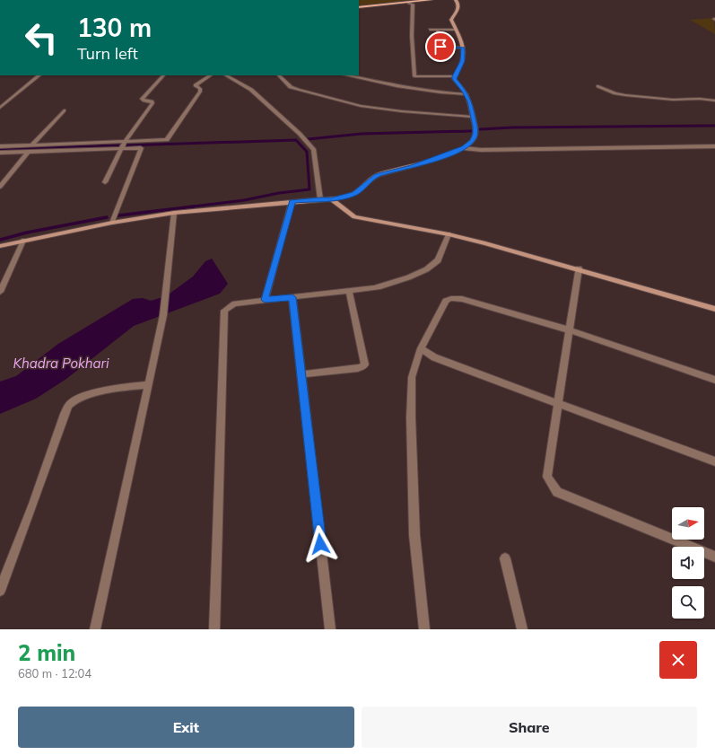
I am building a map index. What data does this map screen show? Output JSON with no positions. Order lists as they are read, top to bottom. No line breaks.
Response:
{"water":["Khadra Pokhari"],"north":"right","page":{"turn":["130 m","Turn left"],"heading":["2 min","680 m · 12:04"],"buttons":["Exit","Share"]}}
